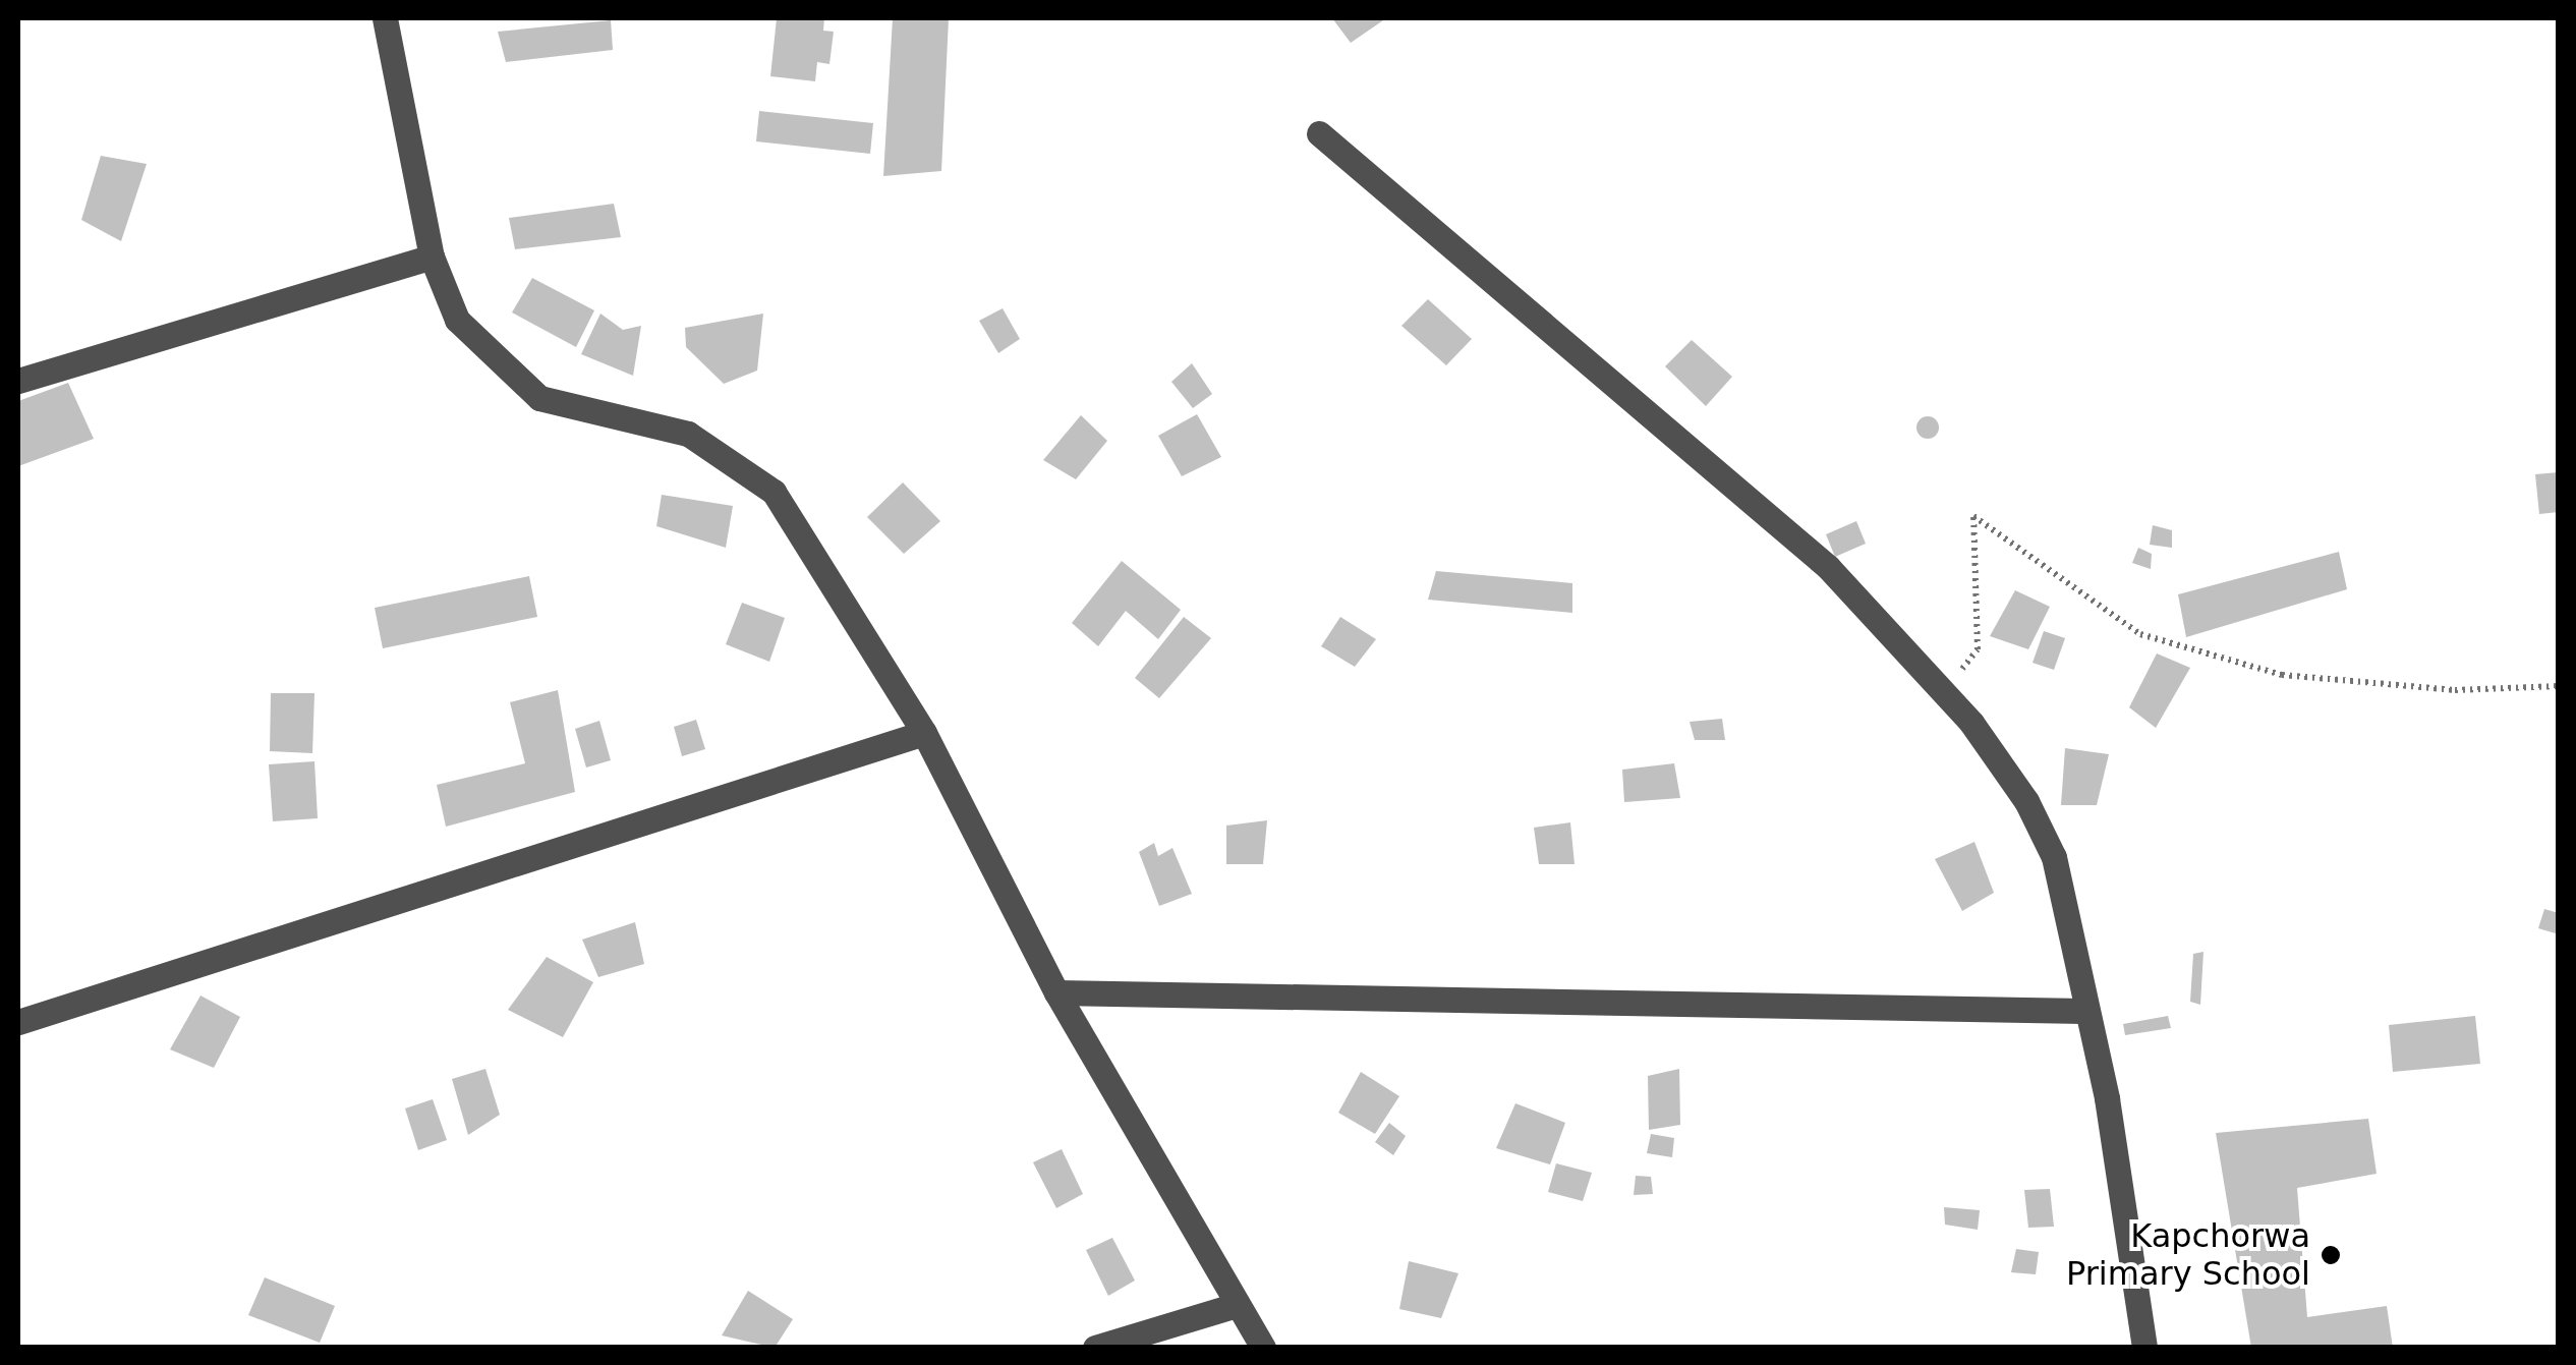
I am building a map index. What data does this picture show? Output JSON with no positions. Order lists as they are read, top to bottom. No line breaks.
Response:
{"places":["Kapchorwa Primary School"]}
